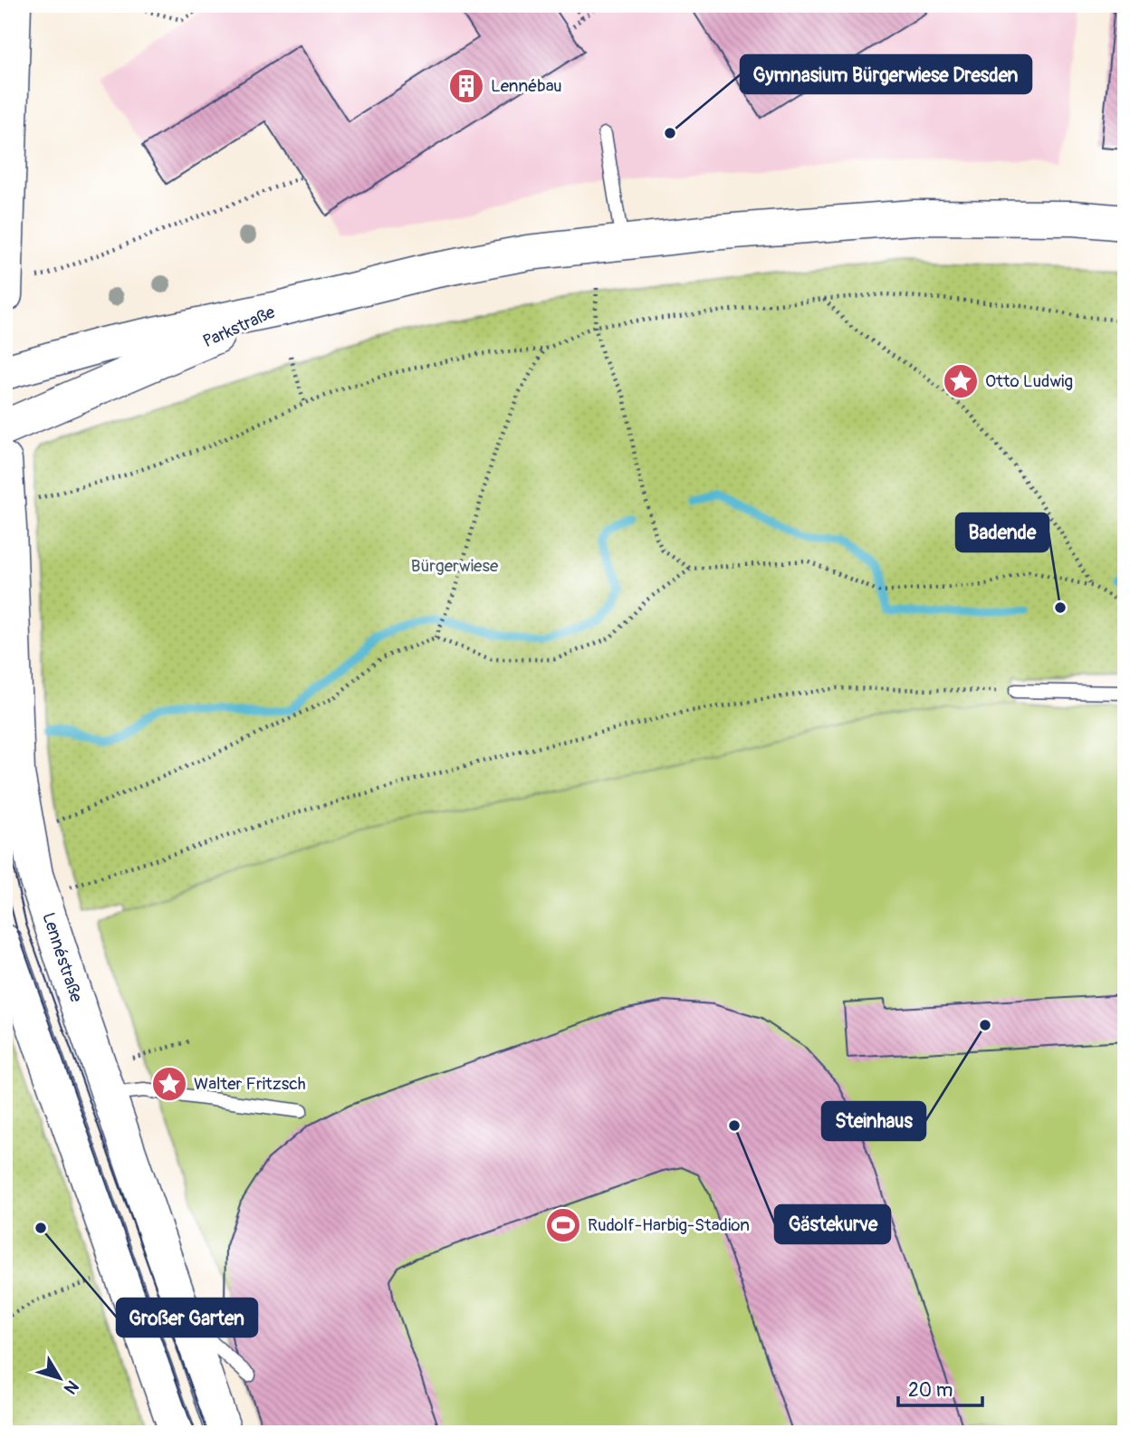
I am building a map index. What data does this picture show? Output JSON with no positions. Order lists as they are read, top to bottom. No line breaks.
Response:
{"streets":{"main road":["Parkstraße","Lennéstraße"]},"parks":["Bürgerwiese"],"places":{"building":["Lennébau"],"other":["Gymnasium Bürgerwiese Dresden","Badende","Steinhaus","Gästekurve","Großer Garten"],"place":["Otto Ludwig","Walter Fritzsch"],"sports":["Rudolf-Harbig-Stadion"]},"scale_bar":"20 m","north":"bottom right"}
